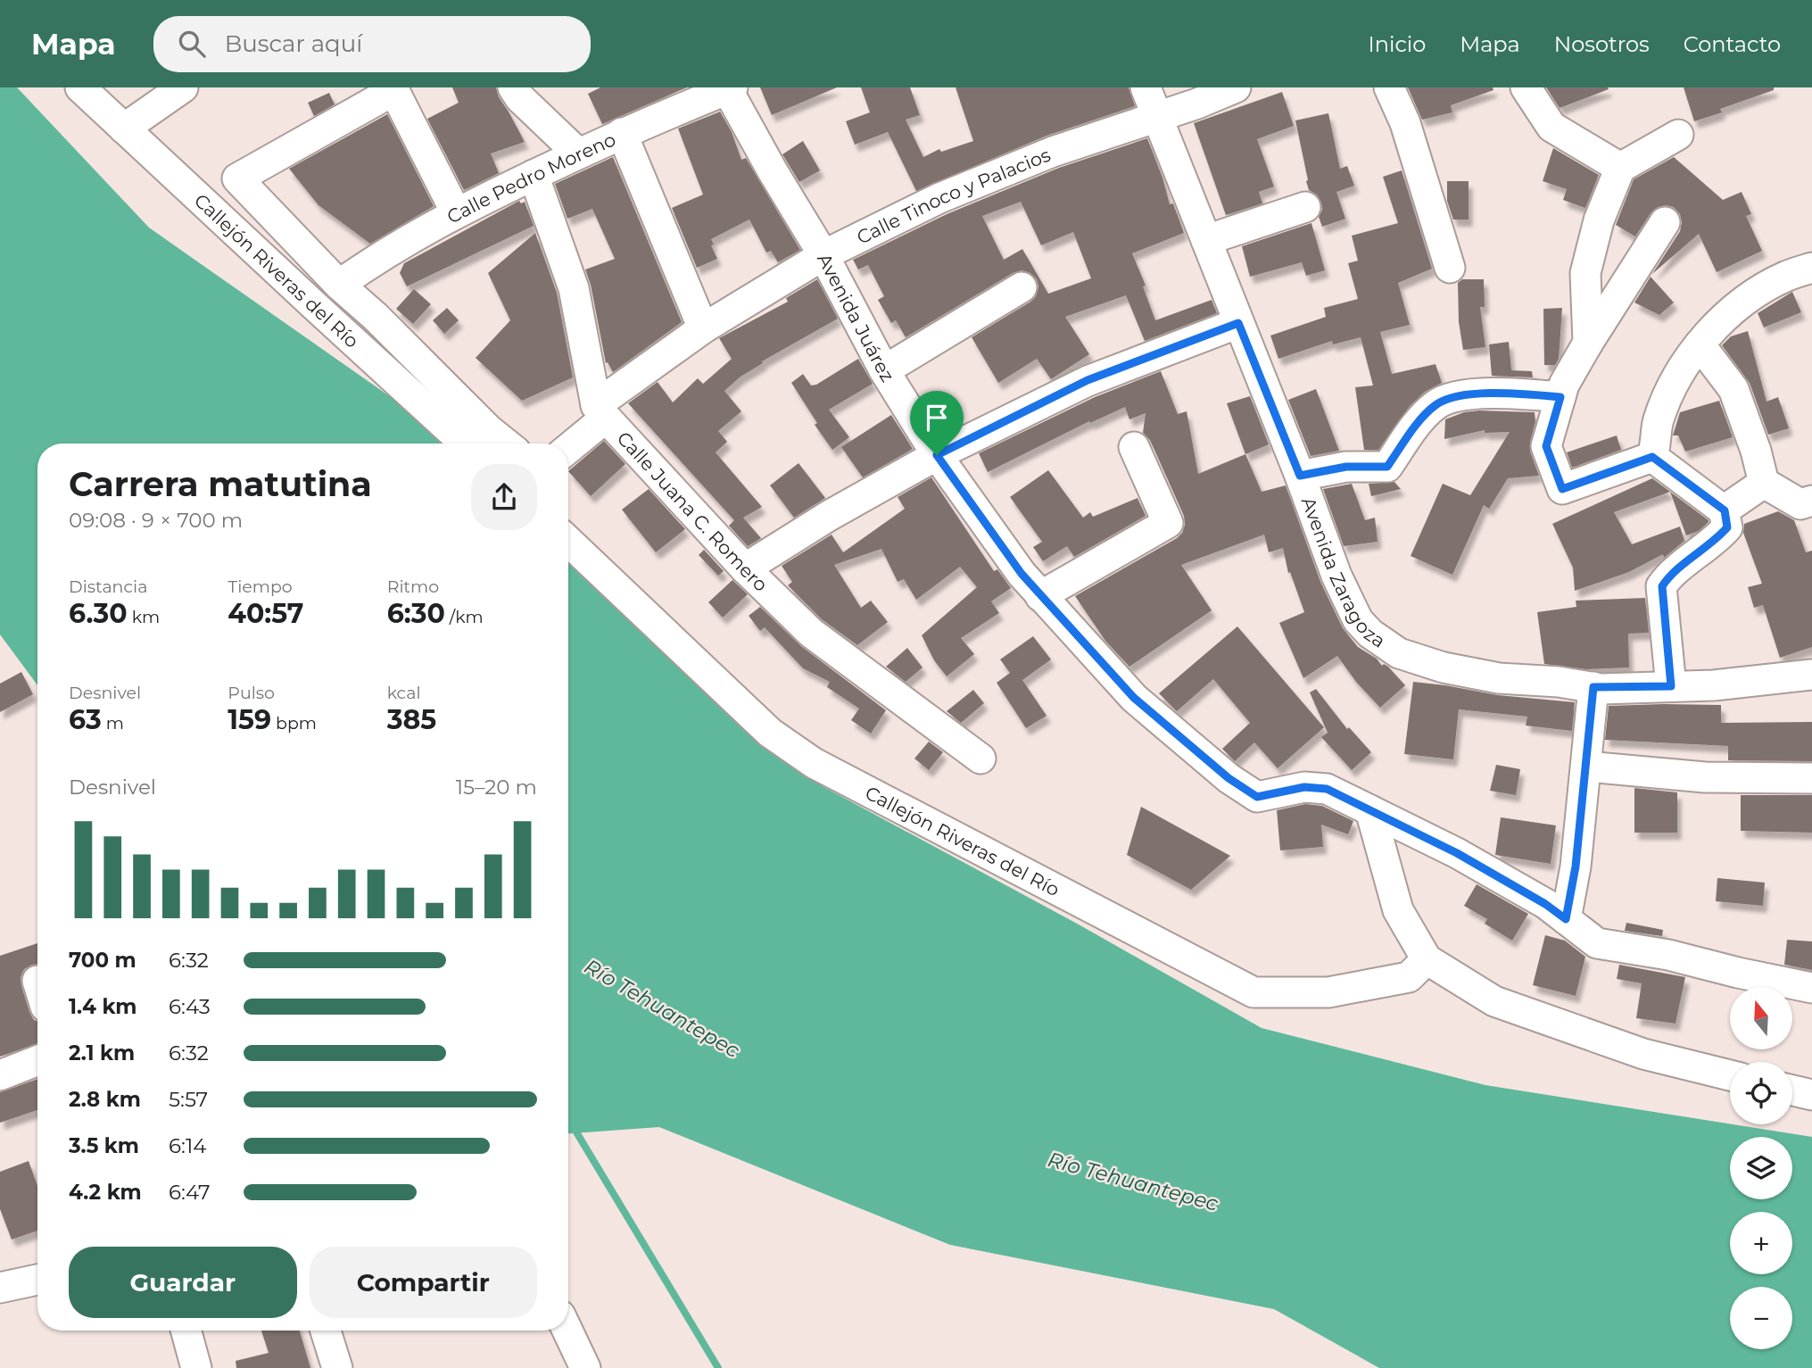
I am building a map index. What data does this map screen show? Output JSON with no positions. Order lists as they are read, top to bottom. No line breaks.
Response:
{"streets":{"street":["Calle Pedro Moreno","Calle Tinoco y Palacios","Callejón Riveras del Río","Avenida Juárez","Calle Juana C. Romero","Avenida Zaragoza"]},"crossings":[["Calle Pedro Moreno","Avenida Juárez"],["Calle Tinoco y Palacios","Avenida Juárez"],["Calle Tinoco y Palacios","Calle Juana C. Romero"],["Calle Tinoco y Palacios","Avenida Zaragoza"]],"water":["Río Tehuantepec"],"north":"top","page":{"header":"Mapa","search":"Buscar aquí","nav":["Inicio","Mapa","Nosotros","Contacto"],"heading":["Carrera matutina","09:08 · 9 × 700 m"],"stats":[["Distancia","6.30 km"],["Tiempo","40:57"],["Ritmo","6:30 /km"],["Desnivel","63 m"],["Pulso","159 bpm"],["kcal","385"]],"chart":["Desnivel","15–20 m"],"list":[{"name":"700 m","note":"6:32"},{"name":"1.4 km","note":"6:43"},{"name":"2.1 km","note":"6:32"},{"name":"2.8 km","note":"5:57"},{"name":"3.5 km","note":"6:14"},{"name":"4.2 km","note":"6:47"}],"map_buttons":["+","−"],"buttons":["Guardar","Compartir"]}}
